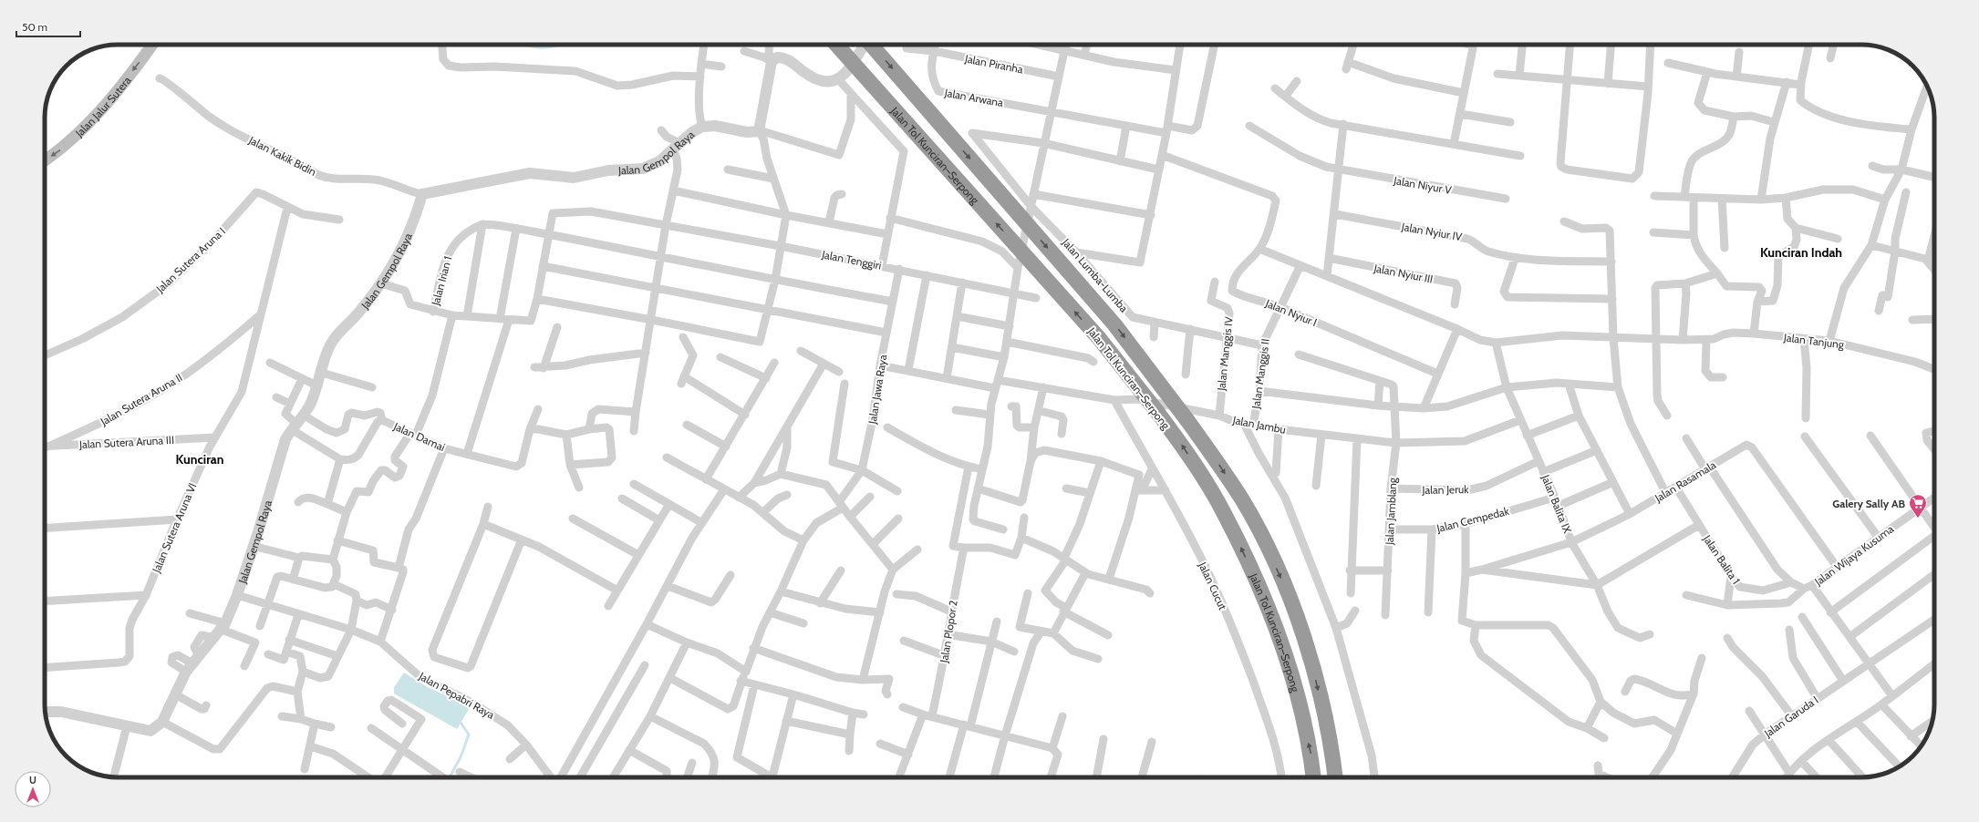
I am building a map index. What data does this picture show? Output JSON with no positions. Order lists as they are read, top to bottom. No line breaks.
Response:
{"streets":{"highway":["Jalan Tol Kunciran–Serpong"],"main road":["Jalan Jalur Sutera"],"street":["Jalan Piranha","Jalan Arwana","Jalan Gempol Raya","Jalan Kakik Bidin","Jalan Niyur V","Jalan Nyiur IV","Jalan Sutera Aruna I","Jalan Tenggiri","Jalan Nyiur III","Jalan Lumba-Lumba","Jalan Irian 1","Jalan Nyiur I","Jalan Tanjung","Jalan Manggis IV","Jalan Manggis II","Jalan Jawa Raya","Jalan Sutera Aruna II","Jalan Jambu","Jalan Damai","Jalan Sutera Aruna III","Jalan Rasamala","Jalan Jeruk","Jalan Balita IX","Jalan Jamblang","Jalan Cempedak","Jalan Sutera Aruna VI","Jalan Wijaya Kusuma","Jalan Balita 1","Jalan Cucut","Jalan Plopor 2","Jalan Pepabri Raya","Jalan Garuda I"]},"crossings":[["Jalan Piranha","Jalan Arwana"],["Jalan Gempol Raya","Jalan Kakik Bidin"],["Jalan Gempol Raya","Jalan Pepabri Raya"],["Jalan Sutera Aruna I","Jalan Sutera Aruna VI"],["Jalan Tenggiri","Jalan Jawa Raya"],["Jalan Lumba-Lumba","Jalan Manggis IV"],["Jalan Lumba-Lumba","Jalan Manggis II"],["Jalan Nyiur I","Jalan Tanjung"],["Jalan Nyiur I","Jalan Manggis II"],["Jalan Tanjung","Jalan Manggis II"],["Jalan Tanjung","Jalan Balita IX"],["Jalan Manggis IV","Jalan Jambu"],["Jalan Manggis II","Jalan Jambu"],["Jalan Sutera Aruna II","Jalan Sutera Aruna III"],["Jalan Sutera Aruna II","Jalan Sutera Aruna VI"],["Jalan Jambu","Jalan Balita IX"],["Jalan Jambu","Jalan Jamblang"],["Jalan Jambu","Jalan Cucut"],["Jalan Sutera Aruna III","Jalan Sutera Aruna VI"],["Jalan Rasamala","Jalan Balita IX"],["Jalan Rasamala","Jalan Wijaya Kusuma"],["Jalan Rasamala","Jalan Balita 1"],["Jalan Jeruk","Jalan Balita IX"],["Jalan Jeruk","Jalan Jamblang"],["Jalan Balita IX","Jalan Cempedak"],["Jalan Jamblang","Jalan Cempedak"],["Jalan Wijaya Kusuma","Jalan Balita 1"]],"one_way":["Jalan Jalur Sutera"],"districts":["Kunciran Indah","Kunciran"],"places":{"supermarket":["Galery Sally AB"]},"scale_bar":"50 m","north":"top"}
